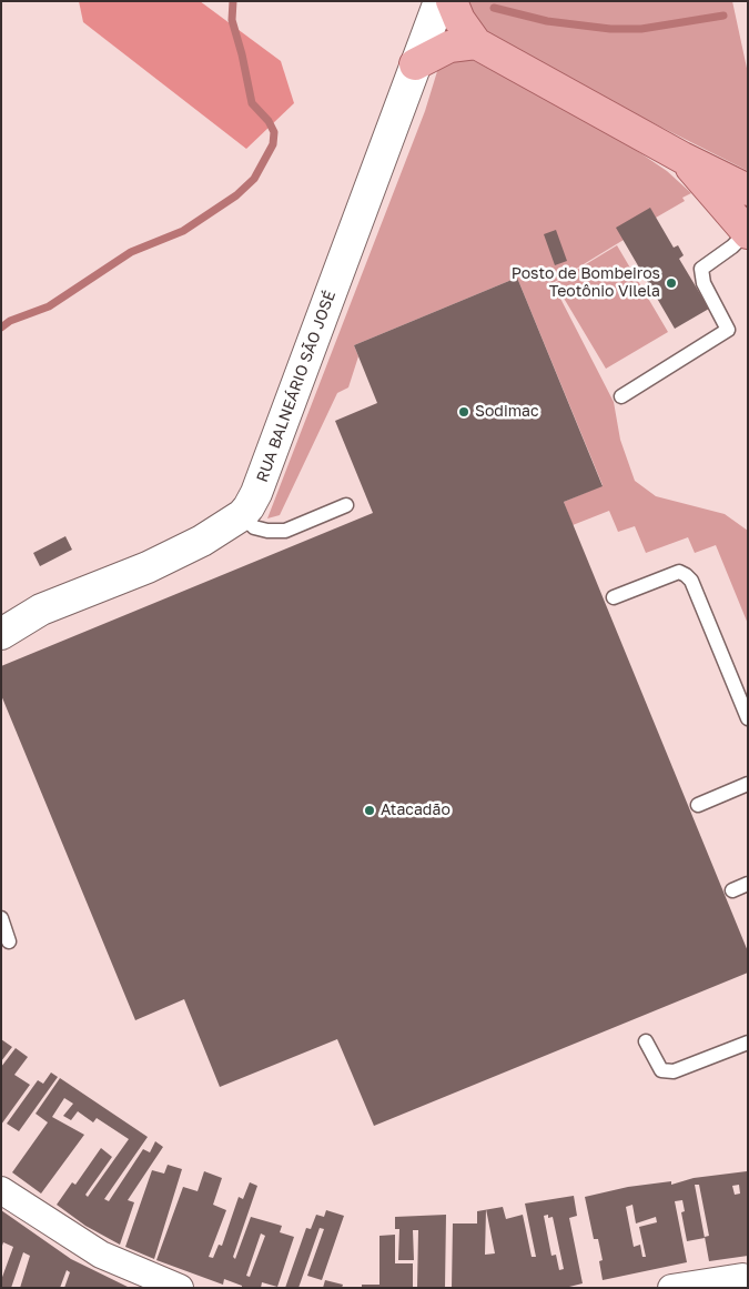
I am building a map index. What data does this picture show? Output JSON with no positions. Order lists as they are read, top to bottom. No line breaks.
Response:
{"streets":{"street":["RUA BALNEÁRIO SÃO JOSÉ"]},"places":["Posto de Bombeiros Teotônio Vilela","Sodimac","Atacadão"]}
